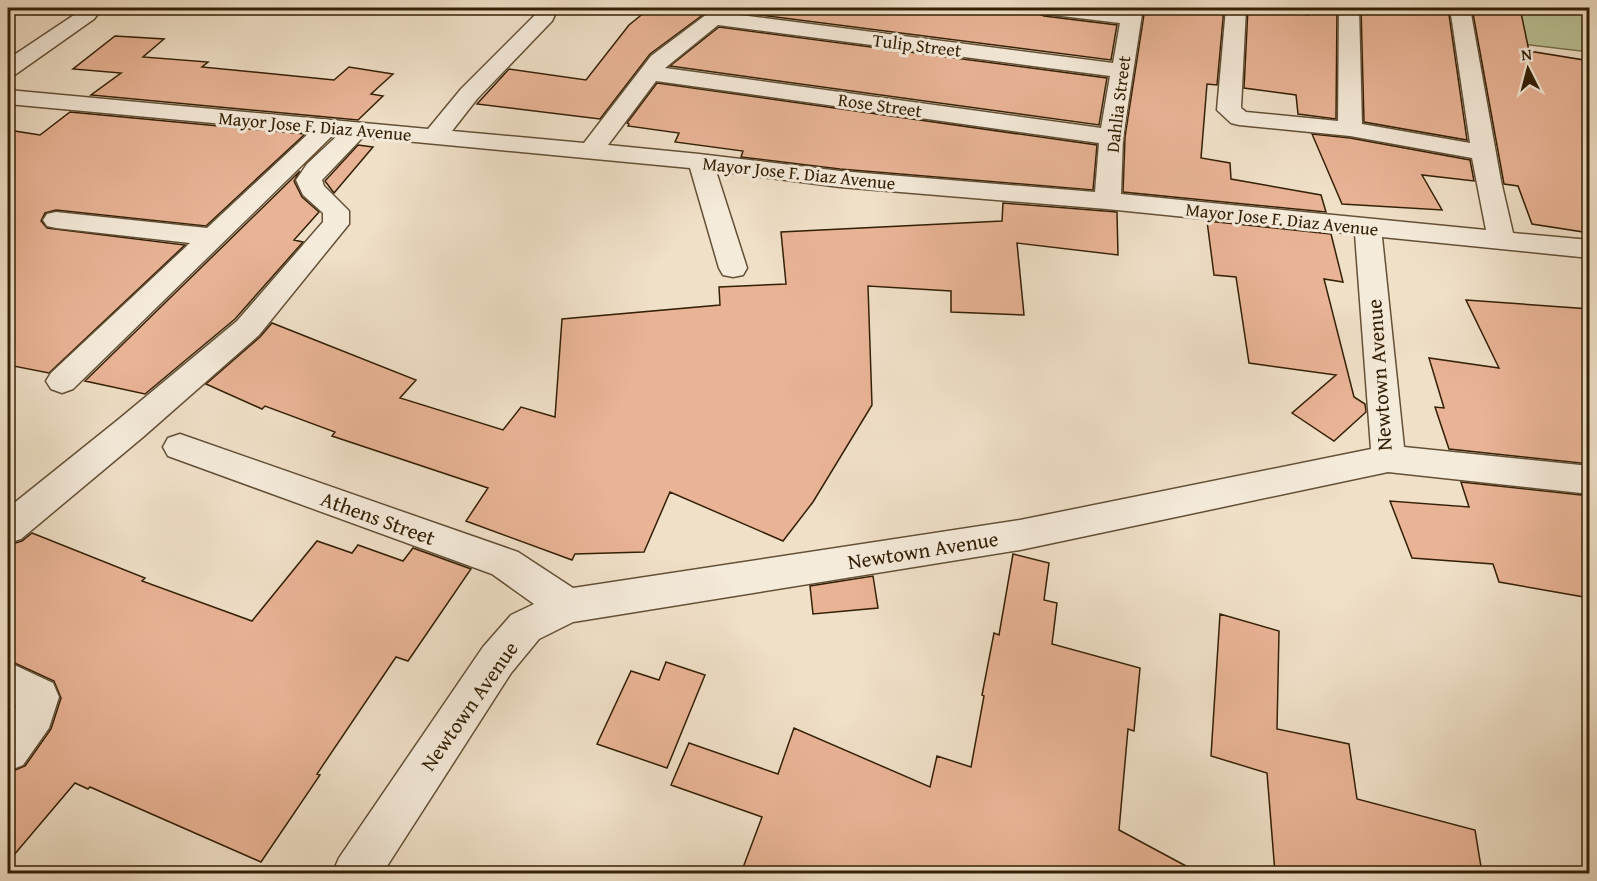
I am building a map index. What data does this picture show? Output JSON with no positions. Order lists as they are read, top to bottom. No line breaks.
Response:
{"streets":{"street":["Tulip Street","Dahlia Street","Rose Street","Mayor Jose F. Diaz Avenue","Newtown Avenue","Athens Street"]},"crossings":[["Tulip Street","Dahlia Street"],["Dahlia Street","Rose Street"],["Dahlia Street","Mayor Jose F. Diaz Avenue"],["Mayor Jose F. Diaz Avenue","Newtown Avenue"],["Newtown Avenue","Athens Street"]],"north":"top"}
